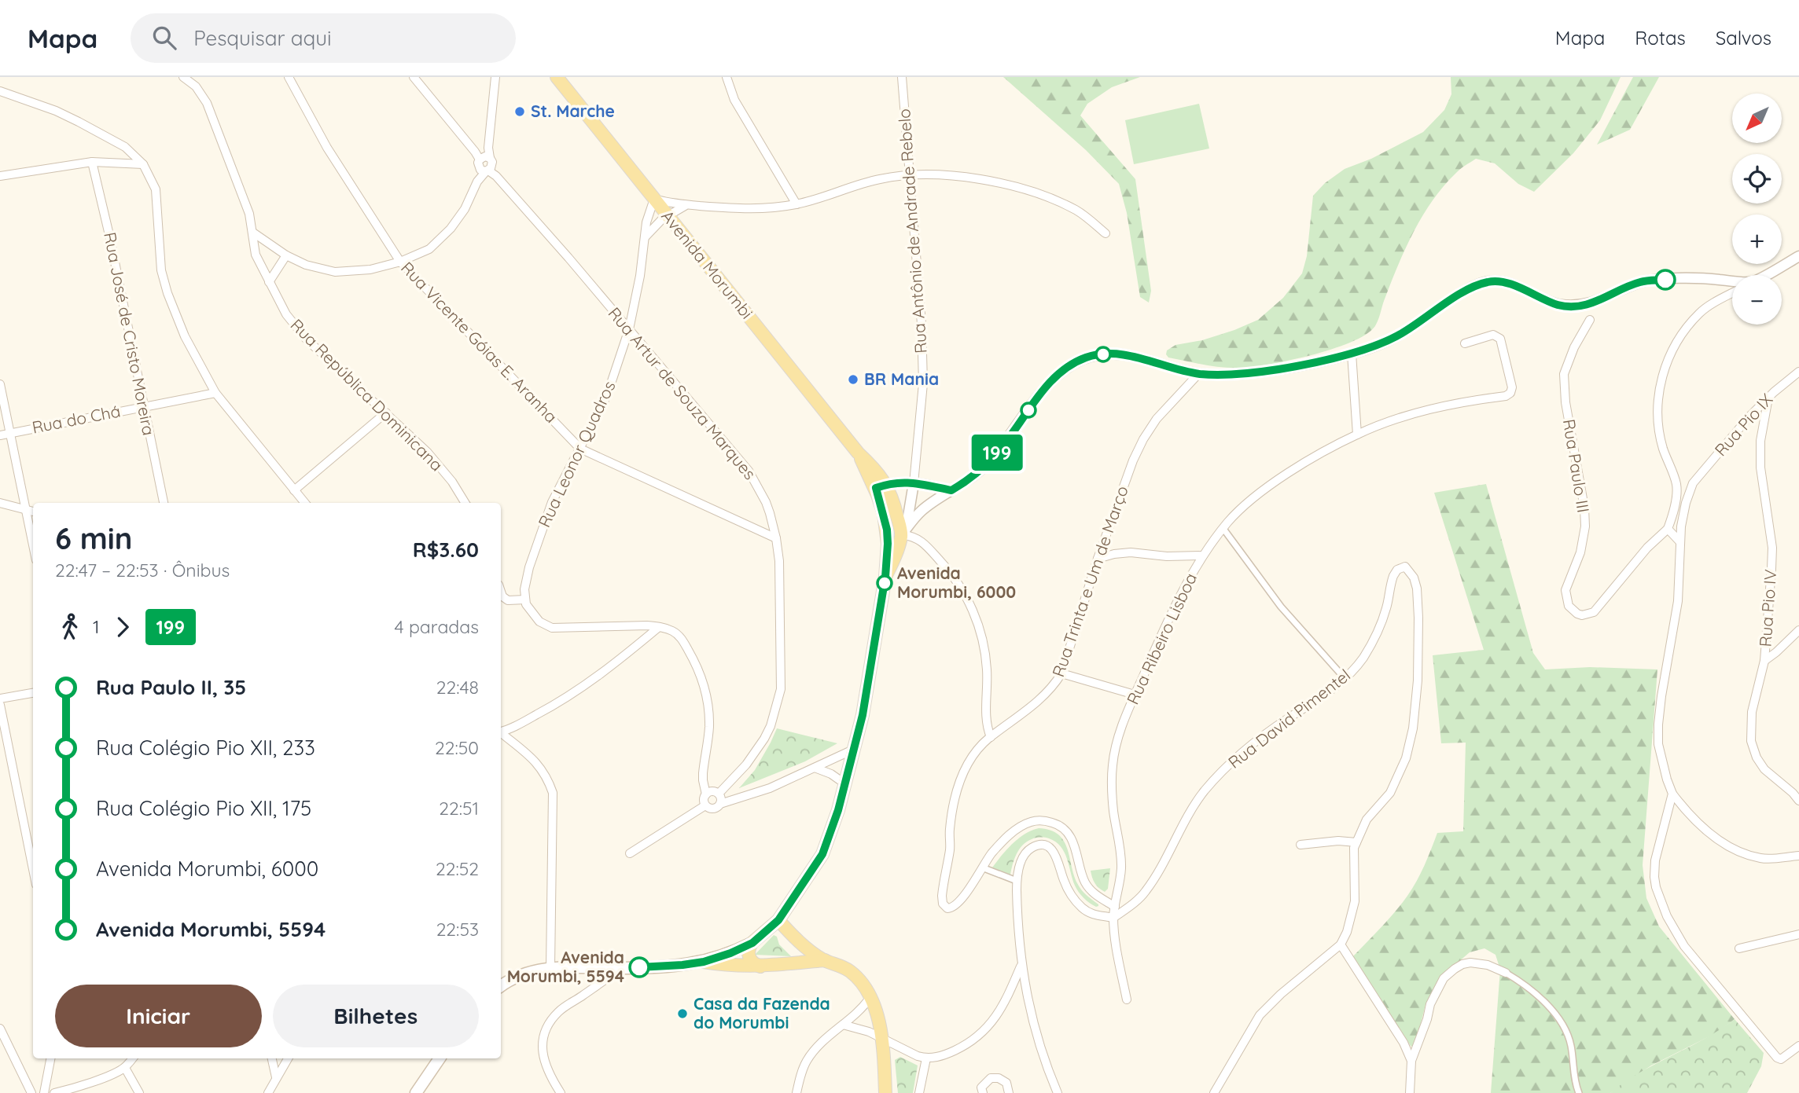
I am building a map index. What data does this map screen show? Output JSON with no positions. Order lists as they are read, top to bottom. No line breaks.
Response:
{"streets":{"main road":["Avenida Morumbi"],"street":["Rua Antônio de Andrade Rebelo","Rua José de Cristo Moreira","Rua Vicente Góias E. Aranha","Rua Artur de Souza Marques","Rua República Dominicana","Rua do Chá","Rua Pio IX","Rua Leonor Quadros","Rua Paulo III","Rua Trinta e Um de Março","Rua Pio IV","Rua Ribeiro Lisboa","Rua David Pimentel"]},"crossings":[["Avenida Morumbi","Rua Leonor Quadros"],["Rua José de Cristo Moreira","Rua do Chá"],["Rua Vicente Góias E. Aranha","Rua Artur de Souza Marques"],["Rua Vicente Góias E. Aranha","Rua Leonor Quadros"],["Rua Artur de Souza Marques","Rua Leonor Quadros"],["Rua Pio IX","Rua Pio IV"],["Rua Trinta e Um de Março","Rua Ribeiro Lisboa"],["Rua Ribeiro Lisboa","Rua David Pimentel"]],"places":["St. Marche","BR Mania","Avenida Morumbi, 6000","Avenida Morumbi, 5594","Casa da Fazenda do Morumbi"],"lines":["bus line 199"],"north":"bottom left","page":{"header":"Mapa","search":"Pesquisar aqui","nav":["Mapa","Rotas","Salvos"],"on_map":"199","map_buttons":["+","−"],"heading":["6 min","22:47 – 22:53 · Ônibus","R$3.60"],"legs":["1","199","4 paradas"],"list":[{"name":"Rua Paulo II, 35","value":"22:48"},{"name":"Rua Colégio Pio XII, 233","value":"22:50"},{"name":"Rua Colégio Pio XII, 175","value":"22:51"},{"name":"Avenida Morumbi, 6000","value":"22:52"},{"name":"Avenida Morumbi, 5594","value":"22:53"}],"buttons":["Iniciar","Bilhetes"]}}
